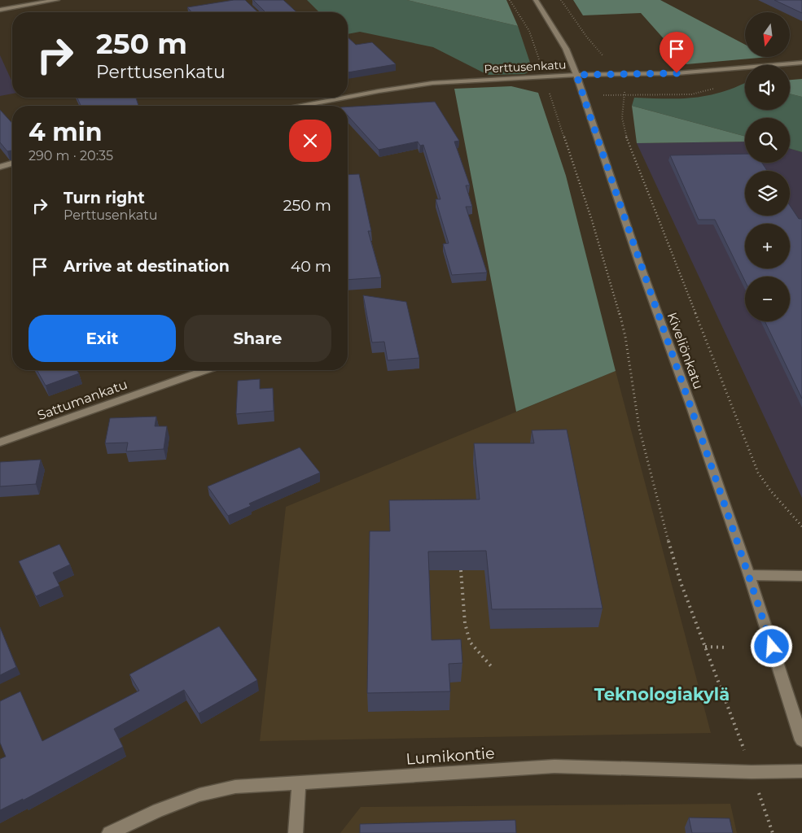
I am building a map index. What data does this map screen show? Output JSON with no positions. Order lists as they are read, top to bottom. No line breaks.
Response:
{"streets":{"street":["Perttusenkatu","Kiveliönkatu","Sattumankatu","Lumikontie"]},"crossings":[["Perttusenkatu","Kiveliönkatu"]],"districts":["Teknologiakylä"],"north":"bottom","page":{"map_buttons":["+","−"],"turn":["250 m","Perttusenkatu"],"heading":["4 min","290 m · 20:35"],"list":[{"name":"Turn right","note":"Perttusenkatu","value":"250 m"},{"name":"Arrive at destination","value":"40 m"}],"buttons":["Exit","Share"]}}
